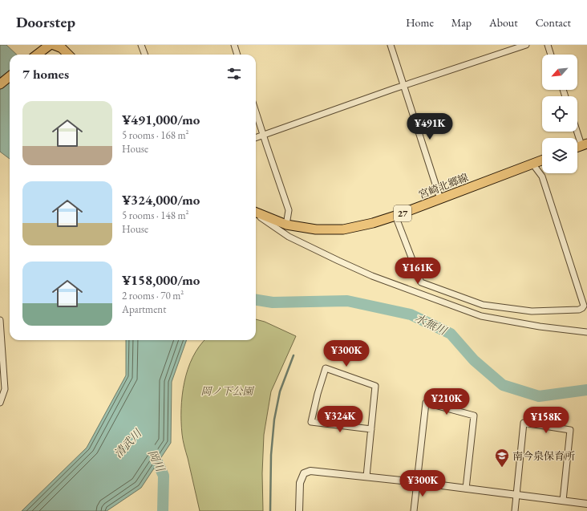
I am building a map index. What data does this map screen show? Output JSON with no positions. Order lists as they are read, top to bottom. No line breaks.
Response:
{"streets":{"main road":["宮崎北郷線","27"]},"water":["水無川","清武川","岡川"],"parks":["岡ノ下公園"],"places":{"school or university":["南今泉保育所"]},"north":"bottom left","page":{"header":"Doorstep","nav":["Home","Map","About","Contact"],"heading":"7 homes","list":[{"name":"¥491,000/mo","note":"5 rooms · 168 m² · House"},{"name":"¥324,000/mo","note":"5 rooms · 148 m² · House"},{"name":"¥158,000/mo","note":"2 rooms · 70 m² · Apartment"}],"price":["¥491K","¥161K","¥300K","¥210K","¥324K","¥158K","¥300K"]}}
